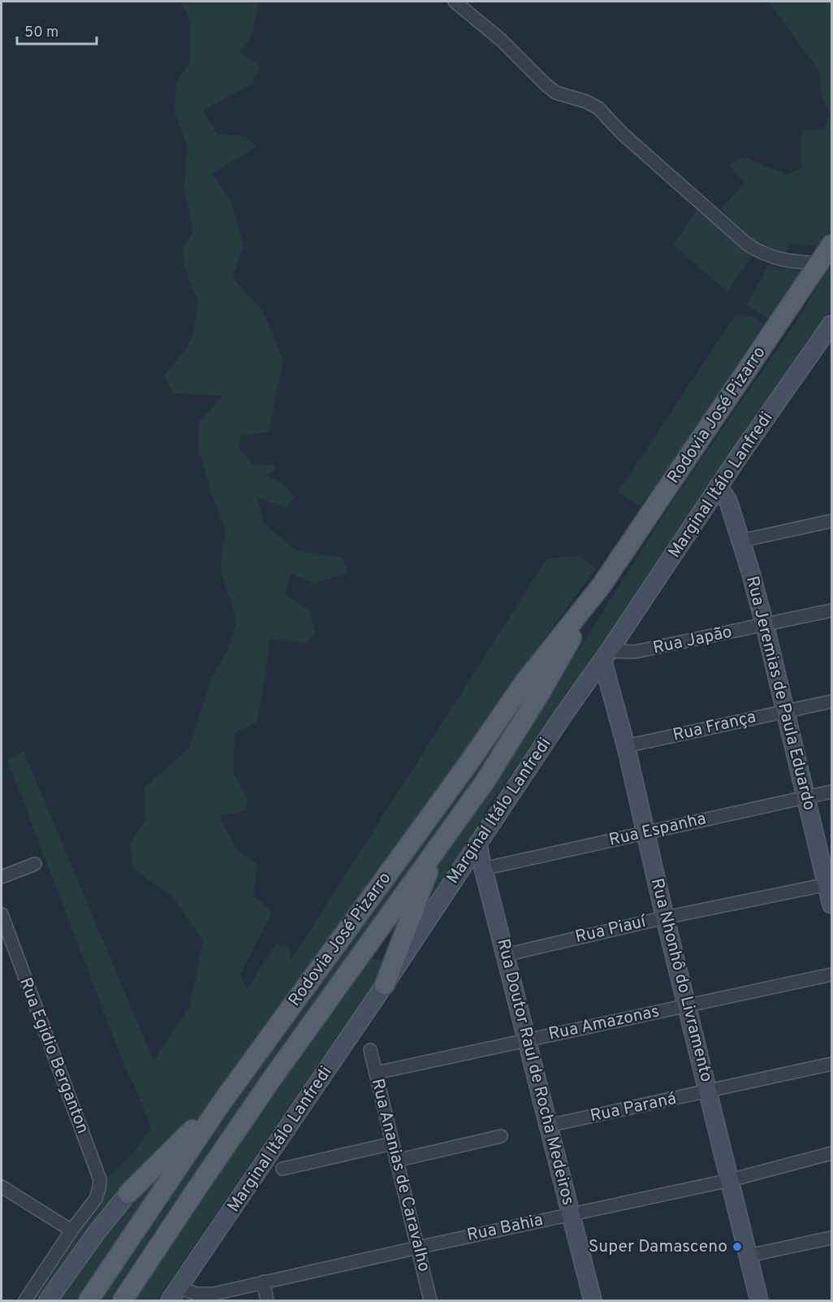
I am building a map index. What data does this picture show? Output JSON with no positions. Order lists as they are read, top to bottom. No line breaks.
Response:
{"streets":{"main road":["Rodovia José Pizarro"],"street":["Marginal Itálo Lanfredi","Rua Japão","Rua Jeremias de Paula Eduardo","Rua França","Rua Espanha","Rua Piauí","Rua Nhonhô do Livramento","Rua Amazonas","Rua Egidio Berganton","Rua Doutor Raul de Rocha Medeiros","Rua Paraná","Rua Ananias de Caravalho","Rua Bahia"]},"crossings":[["Marginal Itálo Lanfredi","Rua Japão"],["Marginal Itálo Lanfredi","Rua Jeremias de Paula Eduardo"],["Marginal Itálo Lanfredi","Rua Nhonhô do Livramento"],["Marginal Itálo Lanfredi","Rua Doutor Raul de Rocha Medeiros"],["Marginal Itálo Lanfredi","Rua Bahia"],["Rua Japão","Rua Jeremias de Paula Eduardo"],["Rua Japão","Rua Nhonhô do Livramento"],["Rua Jeremias de Paula Eduardo","Rua França"],["Rua Jeremias de Paula Eduardo","Rua Espanha"],["Rua Jeremias de Paula Eduardo","Rua Piauí"],["Rua França","Rua Nhonhô do Livramento"],["Rua Espanha","Rua Nhonhô do Livramento"],["Rua Espanha","Rua Doutor Raul de Rocha Medeiros"],["Rua Piauí","Rua Nhonhô do Livramento"],["Rua Piauí","Rua Doutor Raul de Rocha Medeiros"],["Rua Nhonhô do Livramento","Rua Amazonas"],["Rua Nhonhô do Livramento","Rua Paraná"],["Rua Nhonhô do Livramento","Rua Bahia"],["Rua Amazonas","Rua Doutor Raul de Rocha Medeiros"],["Rua Amazonas","Rua Ananias de Caravalho"],["Rua Doutor Raul de Rocha Medeiros","Rua Paraná"],["Rua Doutor Raul de Rocha Medeiros","Rua Bahia"],["Rua Ananias de Caravalho","Rua Bahia"]],"places":["Super Damasceno"],"scale_bar":"50 m"}
